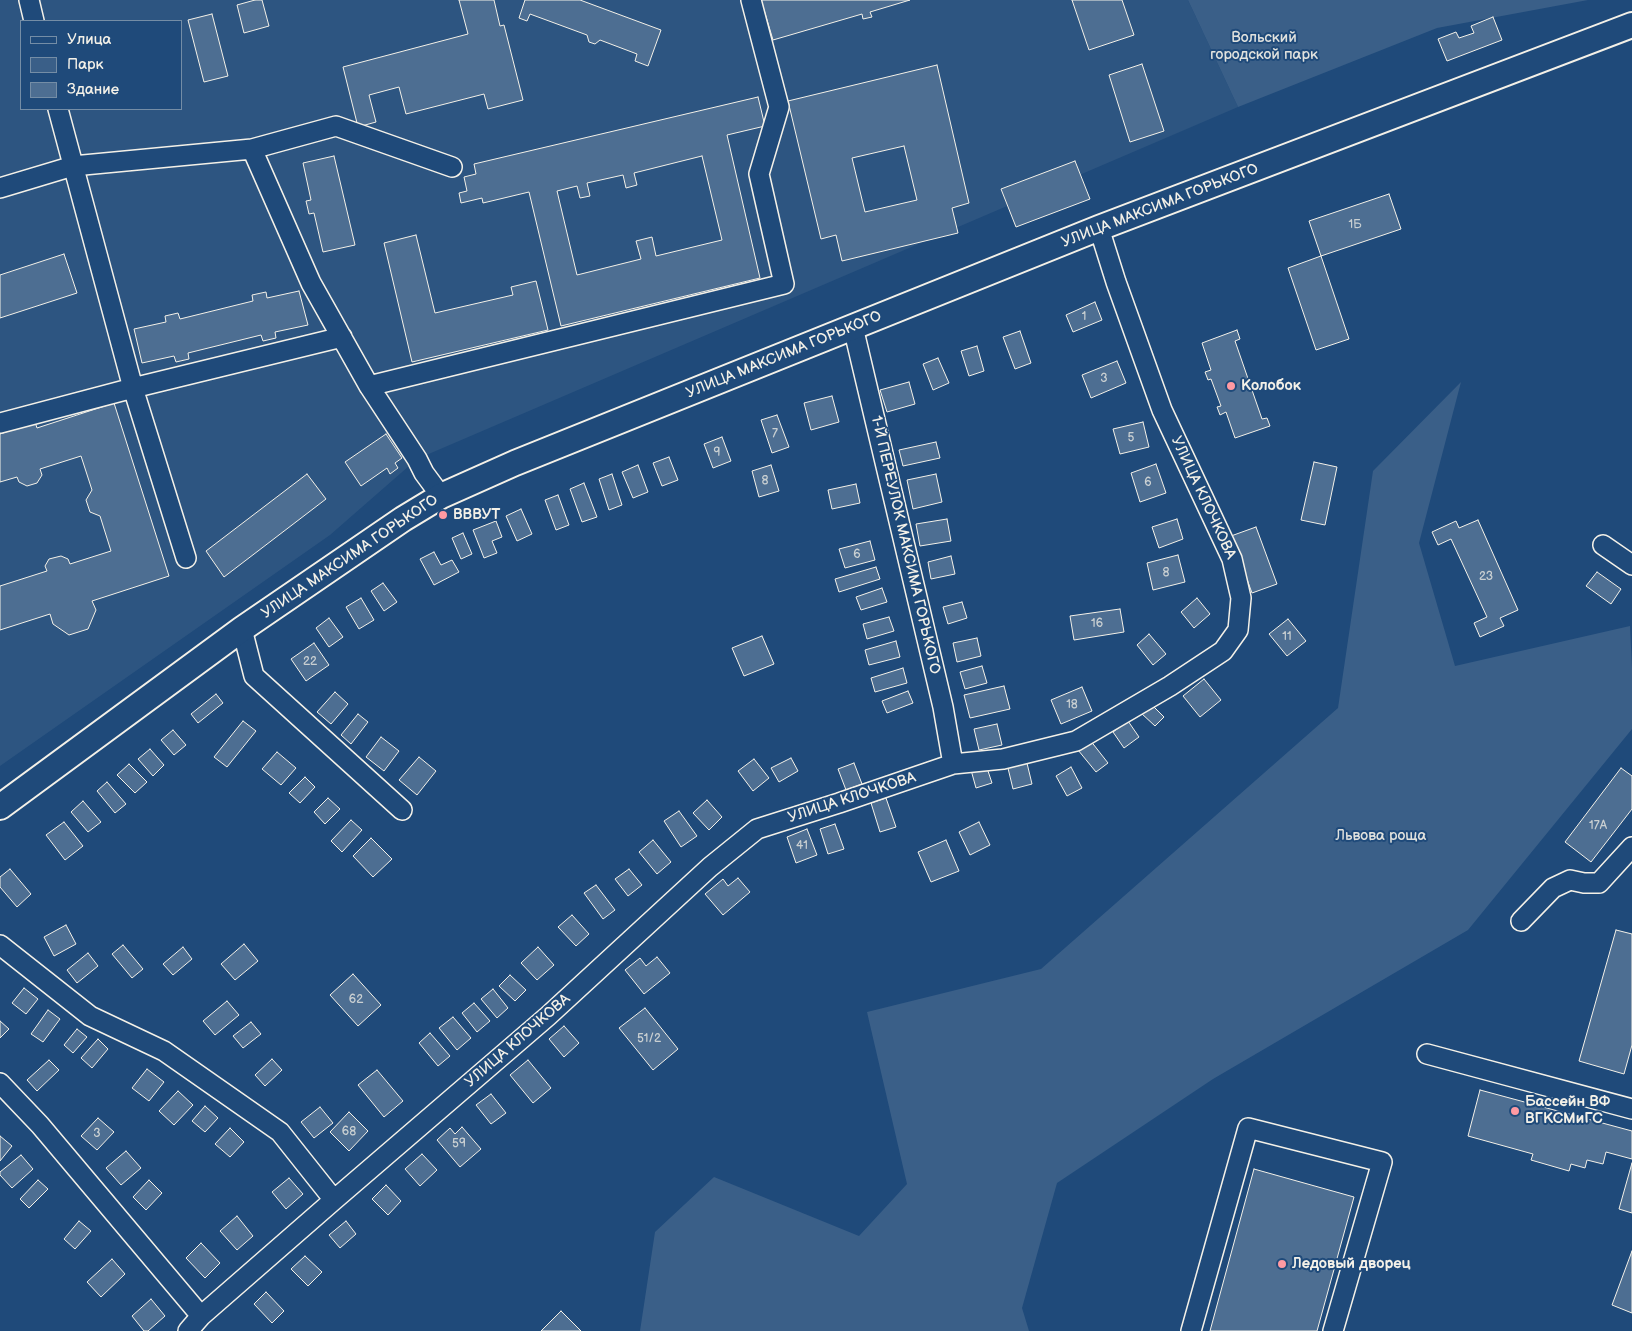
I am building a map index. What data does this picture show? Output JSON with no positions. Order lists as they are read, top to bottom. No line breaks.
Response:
{"streets":{"main road":["УЛИЦА МАКСИМА ГОРЬКОГО"],"street":["УЛИЦА КЛОЧКОВА","1-Й ПЕРЕУЛОК МАКСИМА ГОРЬКОГО"]},"crossings":[["УЛИЦА МАКСИМА ГОРЬКОГО","УЛИЦА КЛОЧКОВА"],["УЛИЦА МАКСИМА ГОРЬКОГО","1-Й ПЕРЕУЛОК МАКСИМА ГОРЬКОГО"],["УЛИЦА КЛОЧКОВА","1-Й ПЕРЕУЛОК МАКСИМА ГОРЬКОГО"]],"parks":["Вольский городской парк","Львова роща"],"places":["Колобок","ВВВУТ","Бассейн ВФ ВГКСМиГС","Ледовый дворец"],"house_numbers":["1Б","1","3","7","5","9","8","6","6","8","23","16","11","22","18","17А","41","62","51/2","68","3","59"],"legend":["Улица","Парк","Здание"]}
